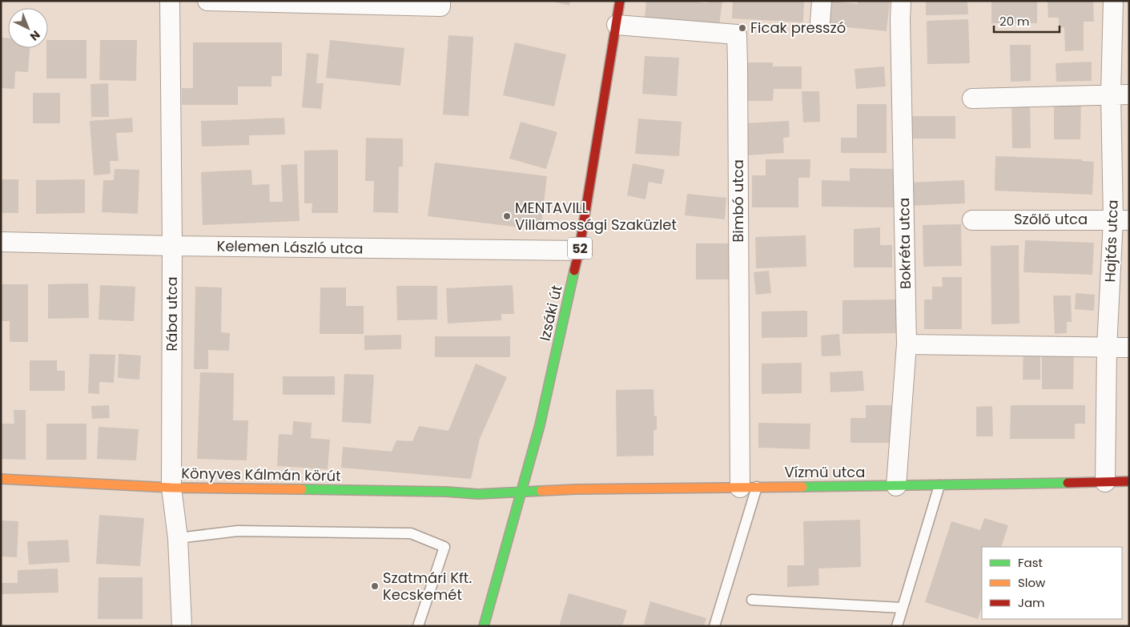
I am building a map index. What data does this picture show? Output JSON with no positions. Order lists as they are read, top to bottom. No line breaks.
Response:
{"streets":{"main road":["52","Izsáki út","Vízmű utca","Könyves Kálmán körút"],"street":["Bimbó utca","Szőlő utca","Hajtás utca","Bokréta utca","Kelemen László utca","Rába utca"]},"crossings":[["Bimbó utca","Izsáki út"],["Bimbó utca","Vízmű utca"],["Szőlő utca","Hajtás utca"],["Hajtás utca","Vízmű utca"],["Bokréta utca","Vízmű utca"],["Kelemen László utca","Izsáki út"],["Kelemen László utca","Rába utca"],["Izsáki út","Vízmű utca"],["Izsáki út","Könyves Kálmán körút"],["Rába utca","Könyves Kálmán körút"],["Vízmű utca","Könyves Kálmán körút"]],"places":["Ficak presszó","MENTAVILL Villamossági Szaküzlet","Szatmári Kft. Kecskemét"],"legend":["Fast","Slow","Jam"],"scale_bar":"20 m","north":"bottom right"}
